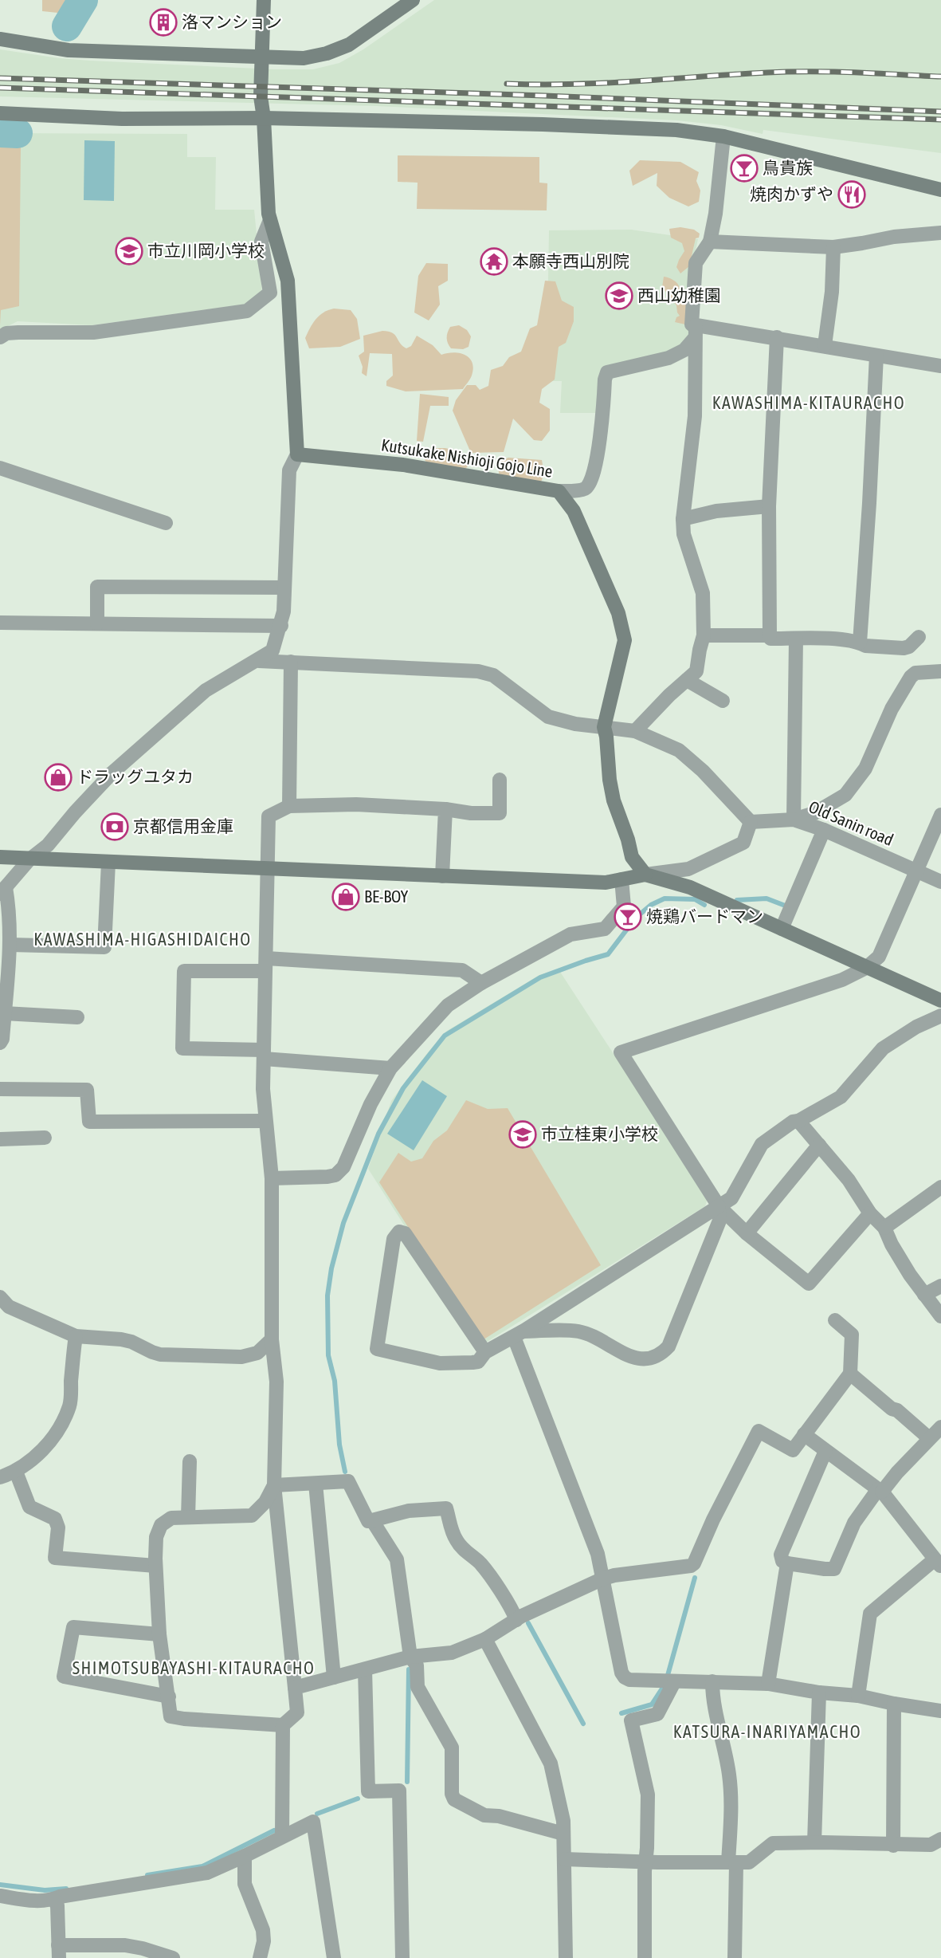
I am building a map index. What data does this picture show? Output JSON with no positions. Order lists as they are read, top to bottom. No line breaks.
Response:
{"streets":{"street":["Kutsukake Nishioji Gojo Line","Old Sanin road"]},"districts":["KAWASHIMA-KITAURACHO","KAWASHIMA-HIGASHIDAICHO","SHIMOTSUBAYASHI-KITAURACHO","KATSURA-INARIYAMACHO"],"places":{"building":["洛マンション"],"bar":["鳥貴族","焼鶏バードマン"],"restaurant":["焼肉かずや"],"school or university":["市立川岡小学校","西山幼稚園","市立桂東小学校"],"temple":["本願寺西山別院"],"shop":["ドラッグユタカ","BE-BOY"],"bank":["京都信用金庫"]}}
